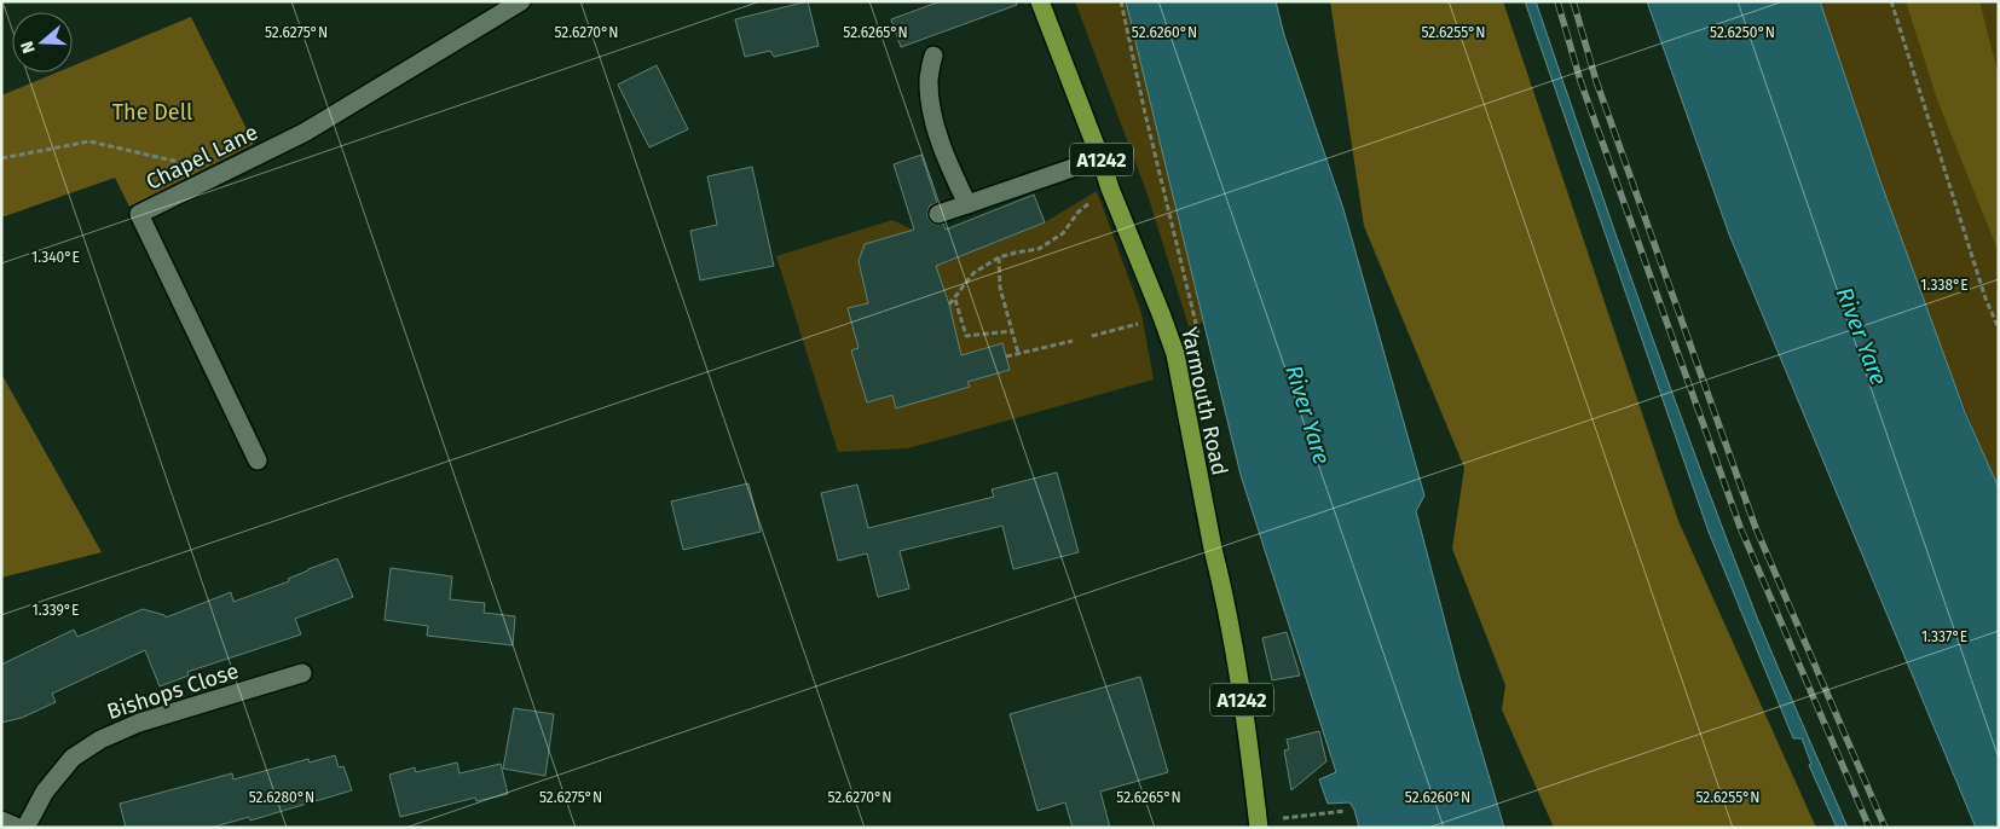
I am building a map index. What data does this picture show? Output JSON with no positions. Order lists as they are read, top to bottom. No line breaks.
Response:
{"streets":{"main road":["A1242","Yarmouth Road"],"street":["Chapel Lane","Bishops Close"]},"water":["River Yare"],"parks":["The Dell"],"north":"left","coordinates":["52.6270°N","52.6275°N","52.6265°N","52.6260°N","52.6255°N","52.6250°N","1.340°E","1.338°E","1.339°E","1.337°E","52.6280°N"]}
